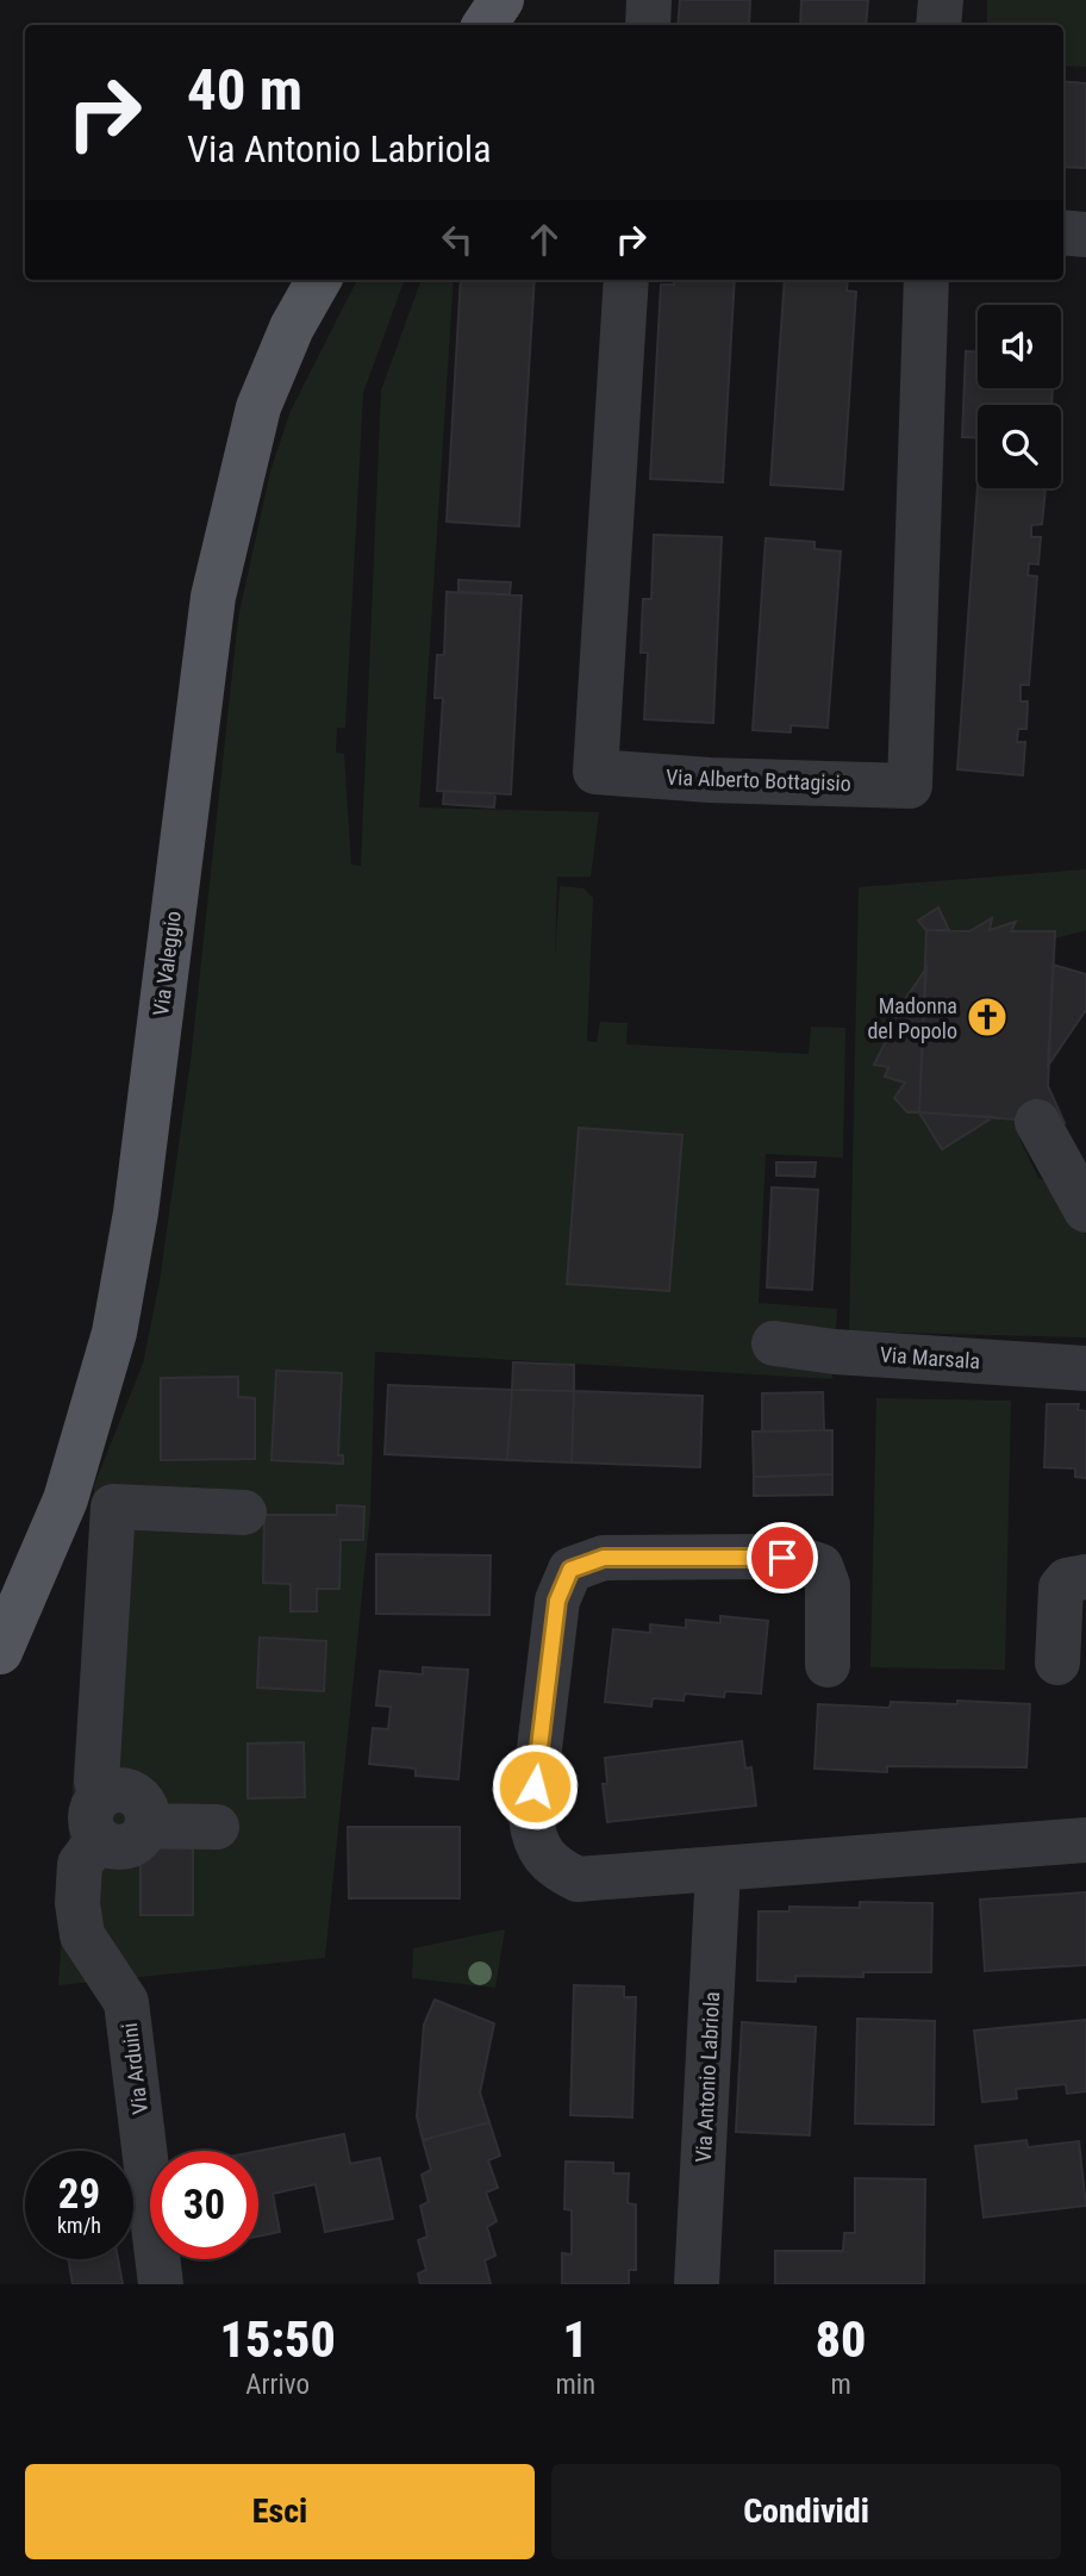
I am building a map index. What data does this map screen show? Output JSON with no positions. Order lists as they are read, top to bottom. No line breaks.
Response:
{"streets":{"main road":["Via Valeggio"],"street":["Via Alberto Bottagisio","Via Marsala","Via Arduini","Via Antonio Labriola"]},"places":{"church":["Madonna del Popolo"]},"page":{"turn":["40 m","Via Antonio Labriola"],"speed":"29 km/h","limit":"30","eta":["15:50","Arrivo","1","min","80","m"],"buttons":["Esci","Condividi"]}}
